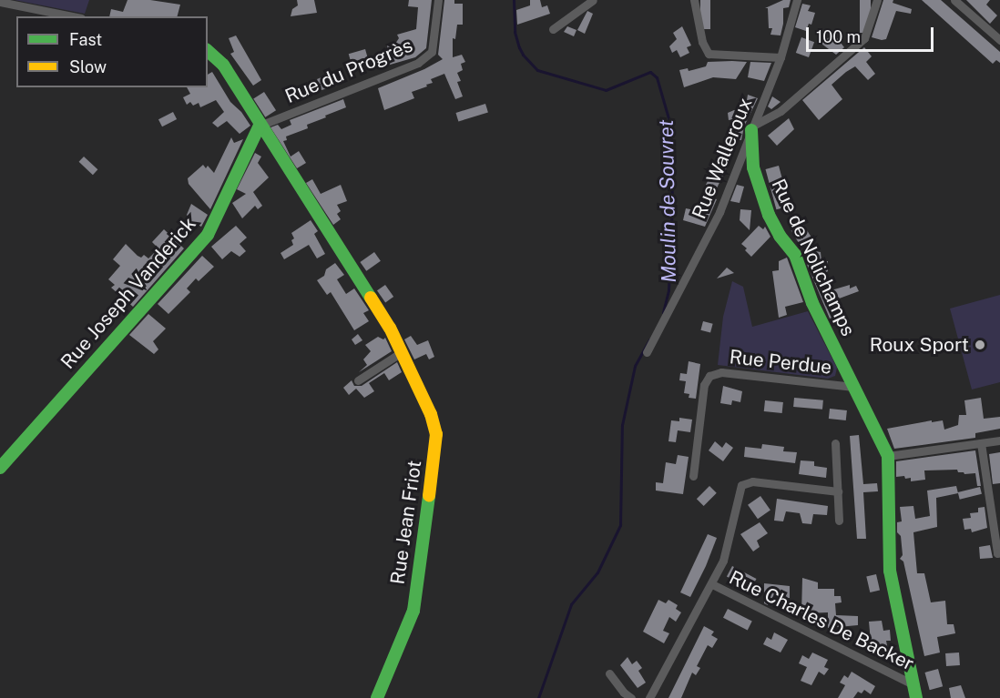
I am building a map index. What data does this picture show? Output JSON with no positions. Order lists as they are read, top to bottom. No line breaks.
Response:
{"streets":{"street":["Rue du Progrès","Rue Walleroux","Rue de Nolichamps","Rue Joseph Vanderick","Rue Perdue","Rue Jean Friot","Rue Charles De Backer"]},"crossings":[["Rue du Progrès","Rue Joseph Vanderick"],["Rue du Progrès","Rue Jean Friot"],["Rue Walleroux","Rue de Nolichamps"],["Rue de Nolichamps","Rue Perdue"],["Rue Joseph Vanderick","Rue Jean Friot"]],"water":["Moulin de Souvret"],"places":["Roux Sport"],"legend":["Fast","Slow"],"scale_bar":"100 m"}
